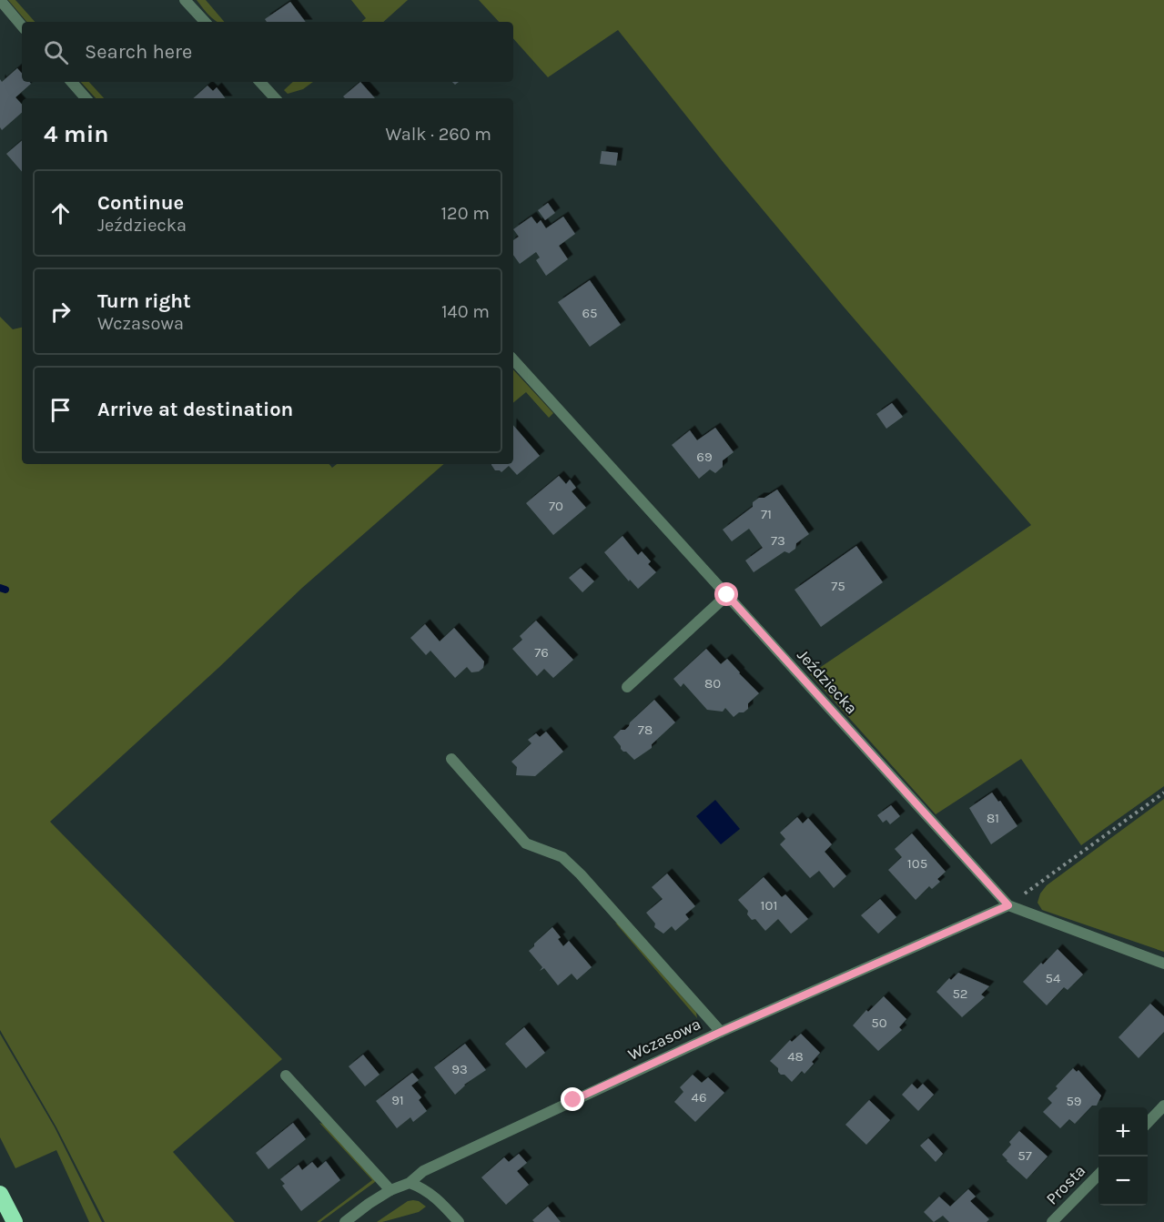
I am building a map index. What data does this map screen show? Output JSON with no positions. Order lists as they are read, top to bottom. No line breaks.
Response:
{"streets":{"street":["Jeździecka","Wczasowa","Prosta"]},"crossings":[["Jeździecka","Wczasowa"]],"house_numbers":["65","69","70","71","73","75","76","80","78","81","105","101","54","52","50","48","93","46","91","59","57"],"page":{"search":"Search here","heading":["4 min","Walk · 260 m"],"list":[["Continue","Jeździecka","120 m"],["Turn right","Wczasowa","140 m"],"Arrive at destination"],"map_buttons":["+","−"]}}
